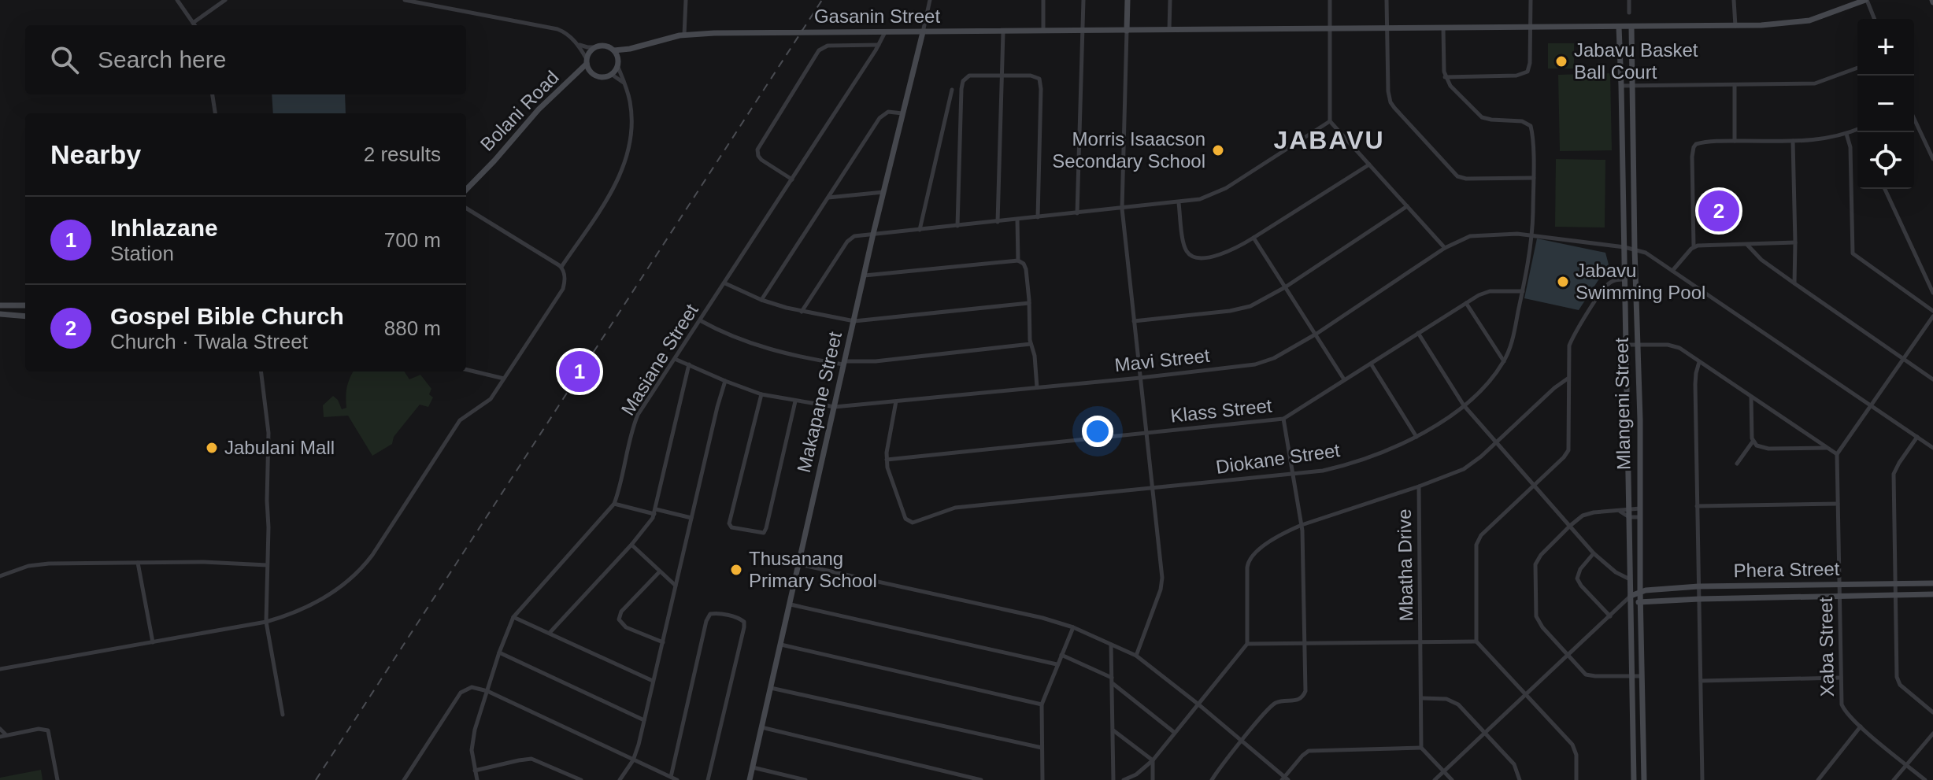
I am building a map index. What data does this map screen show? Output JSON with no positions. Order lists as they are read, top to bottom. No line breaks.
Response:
{"streets":{"street":["Gasanin Street","Bolani Road","Masiane Street","Mavi Street","Makapane Street","Mlangeni Street","Klass Street","Diokane Street","Mbatha Drive","Phera Street","Xaba Street"]},"crossings":[["Gasanin Street","Bolani Road"],["Gasanin Street","Masiane Street"],["Gasanin Street","Makapane Street"],["Gasanin Street","Mlangeni Street"],["Masiane Street","Mavi Street"],["Mavi Street","Makapane Street"],["Mavi Street","Mlangeni Street"],["Mavi Street","Diokane Street"],["Mlangeni Street","Phera Street"],["Klass Street","Diokane Street"],["Phera Street","Xaba Street"]],"districts":["JABAVU"],"places":["Jabavu Basket Ball Court","Morris Isaacson Secondary School","Jabavu Swimming Pool","Jabulani Mall","Thusanang Primary School"],"page":{"map_buttons":["+","−"],"search":"Search here","heading":["Nearby","2 results"],"pins":["2","1"],"list":[{"mark":"1","name":"Inhlazane","note":"Station","value":"700 m"},{"mark":"2","name":"Gospel Bible Church","note":"Church · Twala Street","value":"880 m"}]}}
